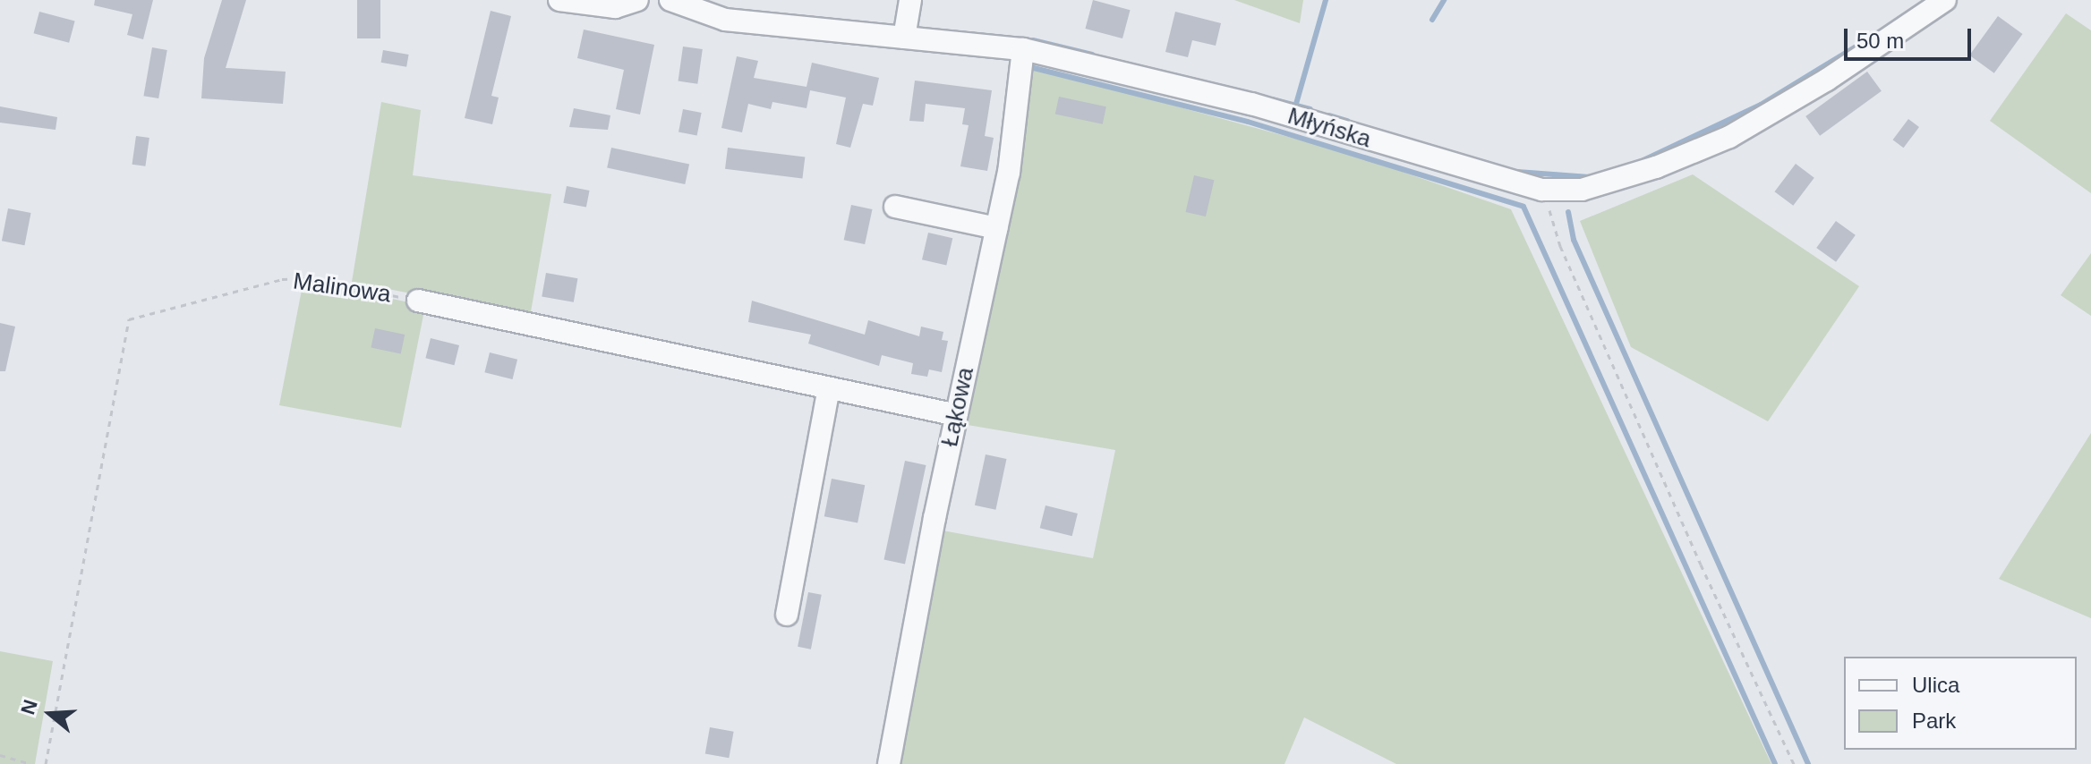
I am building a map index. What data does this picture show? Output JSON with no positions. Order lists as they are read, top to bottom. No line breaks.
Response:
{"streets":{"street":["Młyńska","Malinowa","Łąkowa"]},"crossings":[["Młyńska","Łąkowa"],["Malinowa","Łąkowa"]],"legend":["Ulica","Park"],"scale_bar":"50 m","north":"left"}
